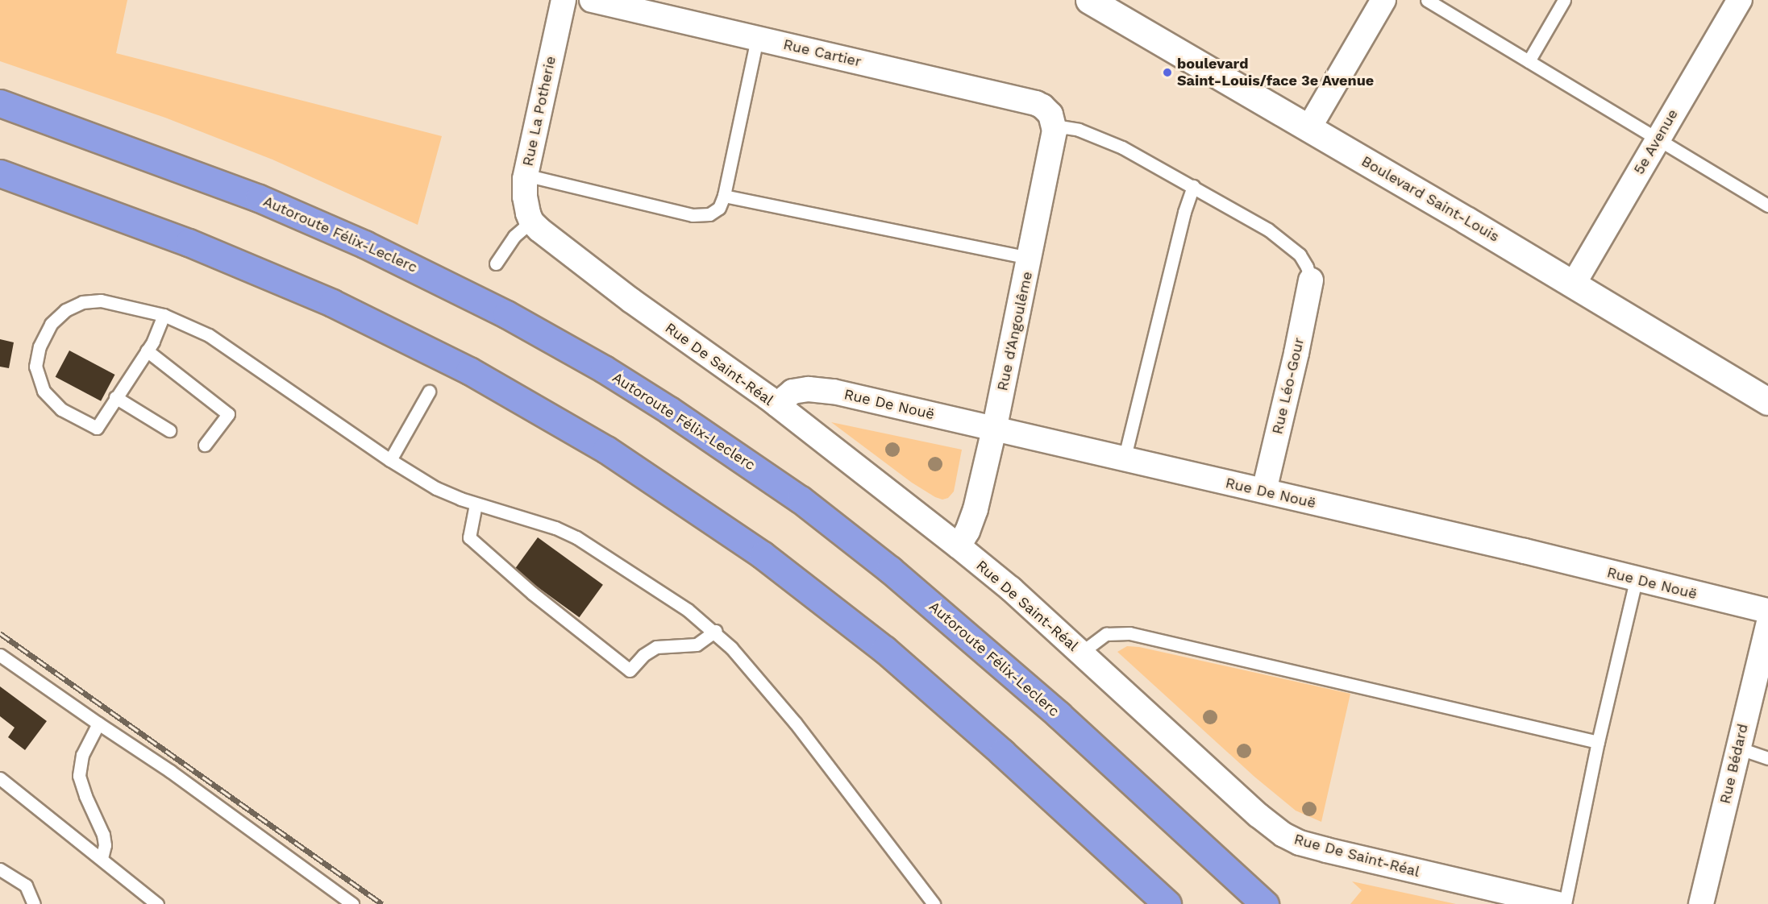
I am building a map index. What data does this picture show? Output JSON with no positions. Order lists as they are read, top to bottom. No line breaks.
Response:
{"streets":{"highway":["Autoroute Félix-Leclerc"],"street":["Rue Cartier","Rue La Potherie","5e Avenue","Boulevard Saint-Louis","Rue d'Angoulême","Rue De Saint-Réal","Rue Léo-Gour","Rue De Nouë","Rue Bédard"]},"crossings":[["Rue Cartier","Rue d'Angoulême"],["Rue La Potherie","Rue De Saint-Réal"],["5e Avenue","Boulevard Saint-Louis"],["Rue d'Angoulême","Rue De Saint-Réal"],["Rue d'Angoulême","Rue De Nouë"],["Rue De Saint-Réal","Rue De Nouë"],["Rue Léo-Gour","Rue De Nouë"]],"places":["boulevard Saint-Louis/face 3e Avenue"]}
